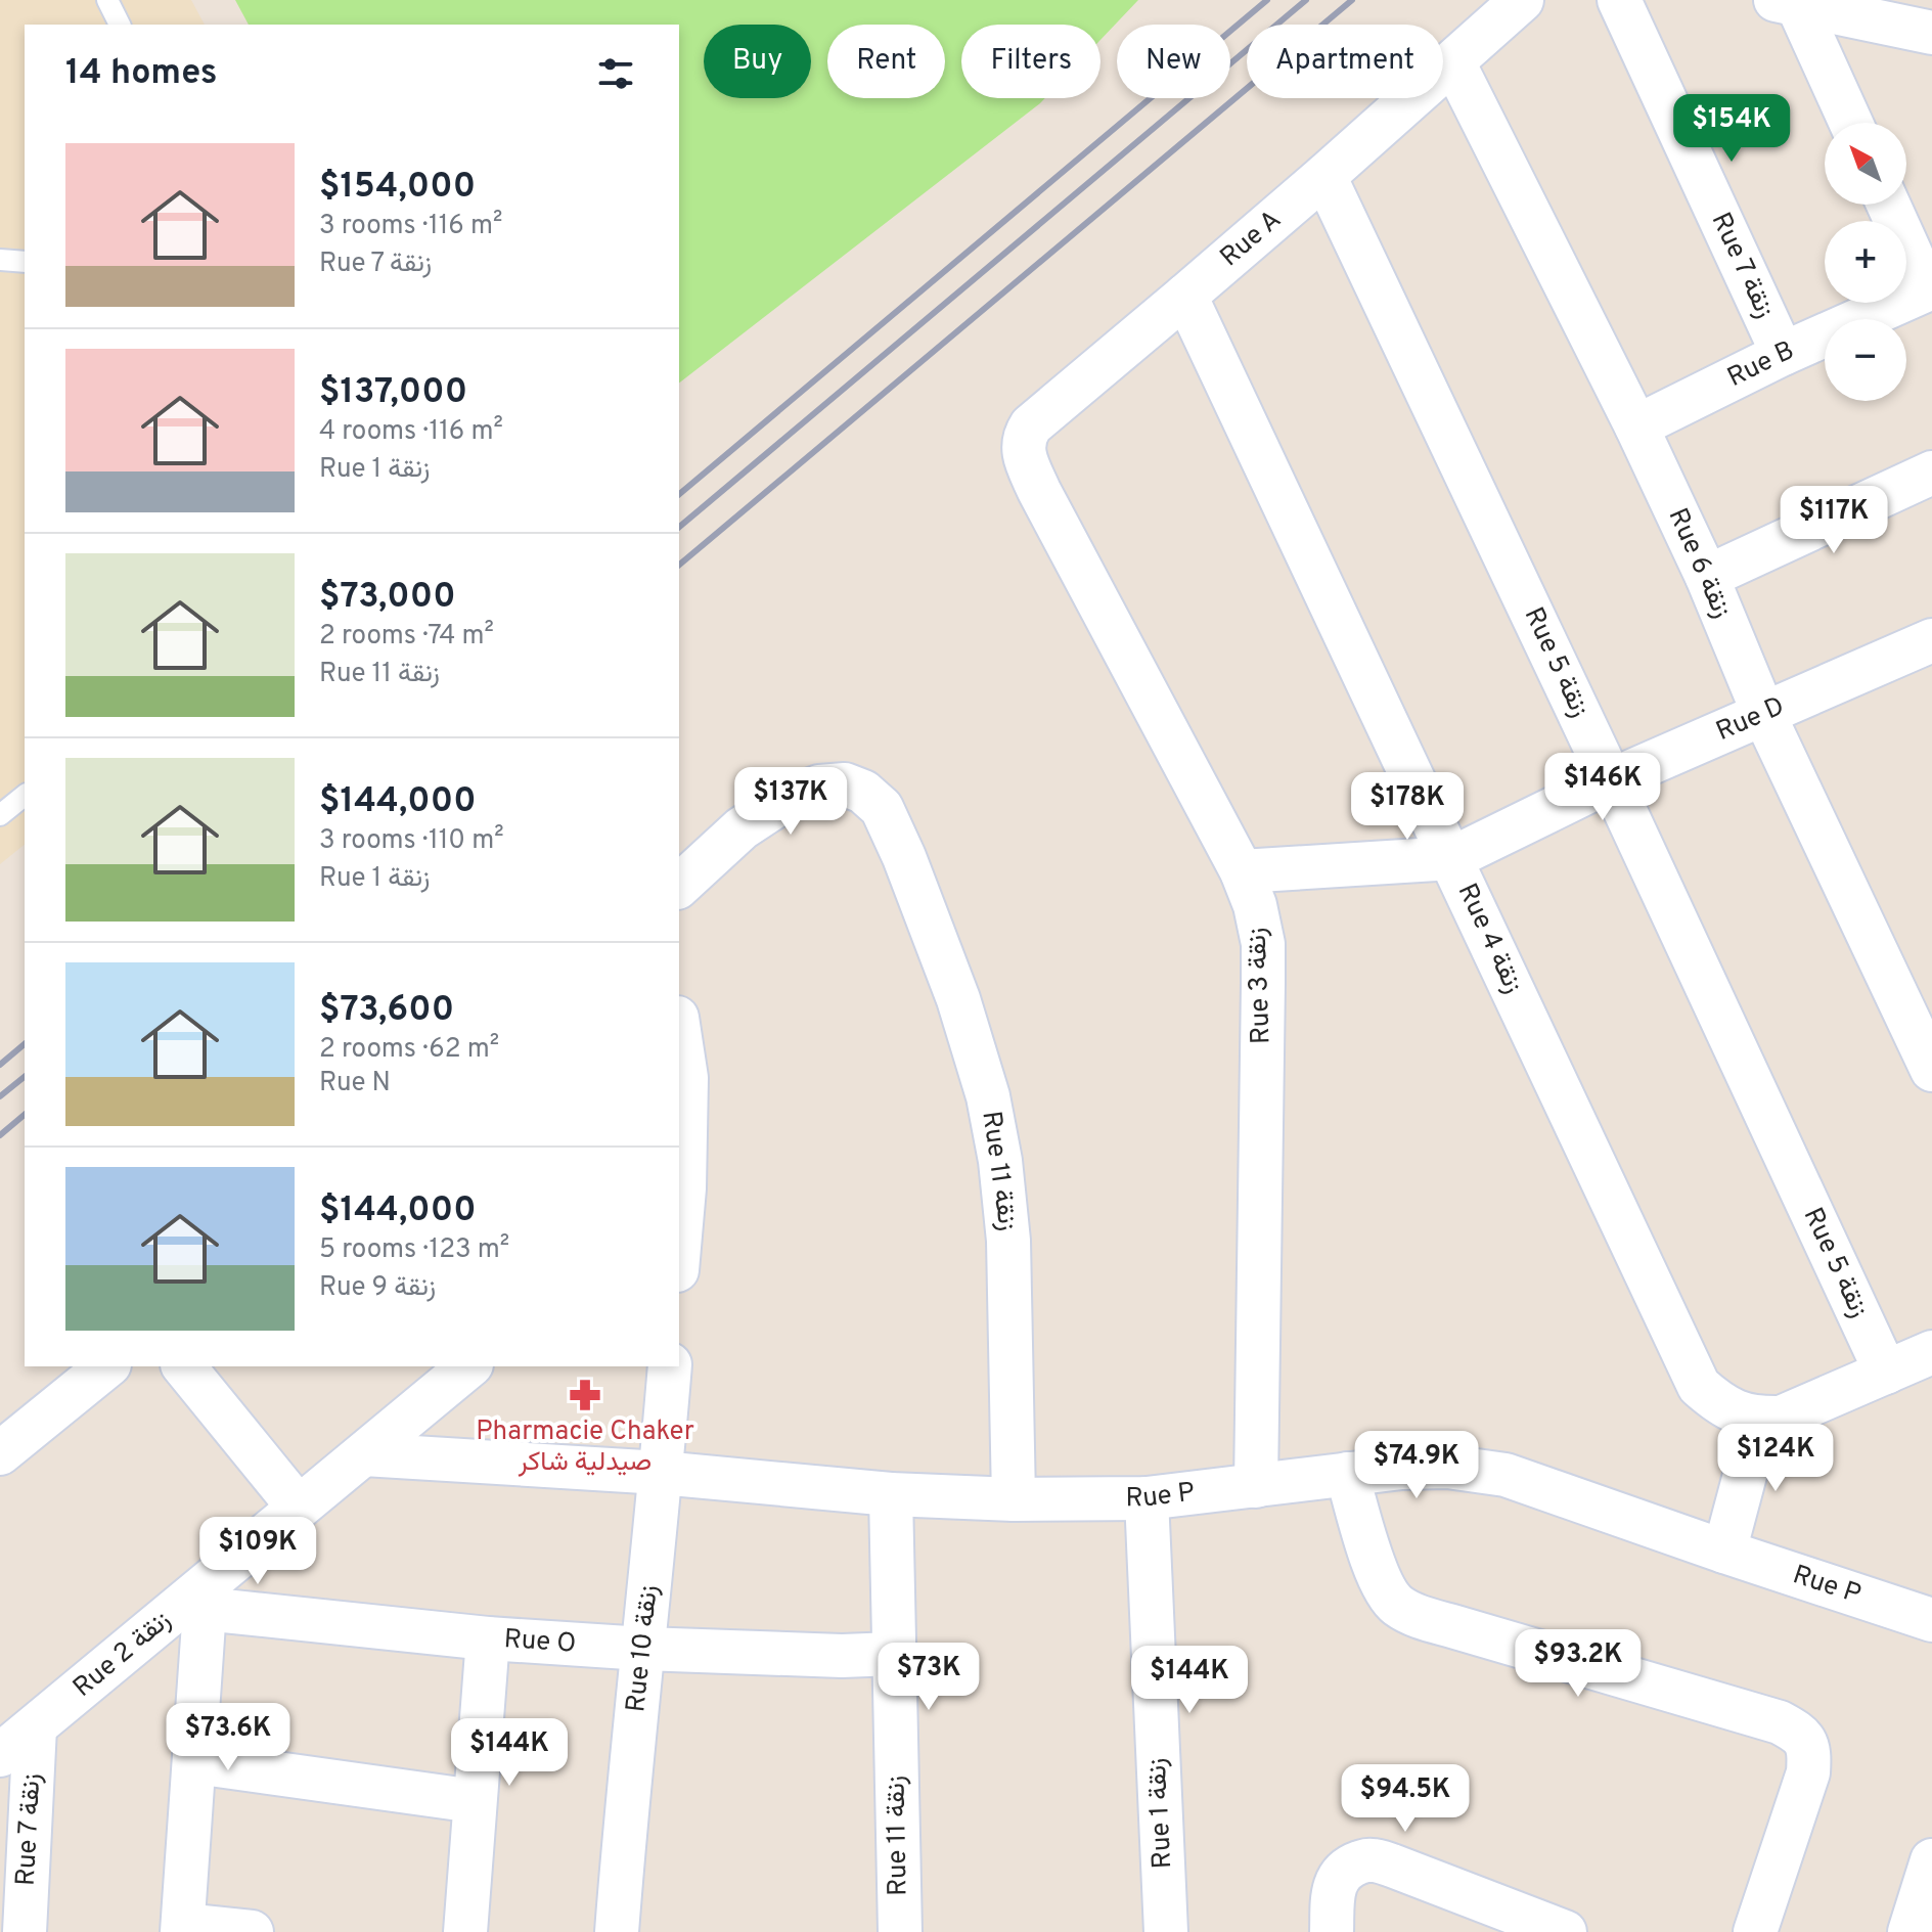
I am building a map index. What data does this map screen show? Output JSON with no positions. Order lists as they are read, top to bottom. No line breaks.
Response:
{"streets":{"street":["Rue A","Rue 7 زنقة","Rue B","Rue 6 زنقة","Rue 5 زنقة","Rue D","Rue 4 زنقة","Rue 3 زنقة","Rue 11 زنقة","Rue P","Rue O","Rue 10 زنقة","Rue 2 زنقة","Rue 1 زنقة"]},"crossings":[["Rue A","Rue 6 زنقة"],["Rue A","Rue 5 زنقة"],["Rue A","Rue 4 زنقة"],["Rue A","Rue 3 زنقة"],["Rue 7 زنقة","Rue B"],["Rue 7 زنقة","Rue 2 زنقة"],["Rue B","Rue 6 زنقة"],["Rue 6 زنقة","Rue D"],["Rue 5 زنقة","Rue D"],["Rue D","Rue 4 زنقة"],["Rue D","Rue 3 زنقة"],["Rue 3 زنقة","Rue P"],["Rue 11 زنقة","Rue P"],["Rue 11 زنقة","Rue O"],["Rue P","Rue 10 زنقة"],["Rue P","Rue 2 زنقة"],["Rue P","Rue 1 زنقة"],["Rue O","Rue 10 زنقة"],["Rue O","Rue 2 زنقة"]],"places":{"pharmacy":["Pharmacie Chaker صيدلية شاكر"]},"north":"top left","page":{"chip":["Buy","Rent","Filters","New","Apartment"],"heading":"14 homes","price":["$154K","$117K","$146K","$137K","$178K","$124K","$74.9K","$109K","$93.2K","$73K","$144K","$73.6K","$144K","$94.5K"],"map_buttons":["+","−"],"list":[{"name":"$154,000","note":"3 rooms · 116 m² · Rue 7 زنقة"},{"name":"$137,000","note":"4 rooms · 116 m² · Rue 1 زنقة"},{"name":"$73,000","note":"2 rooms · 74 m² · Rue 11 زنقة"},{"name":"$144,000","note":"3 rooms · 110 m² · Rue 1 زنقة"},{"name":"$73,600","note":"2 rooms · 62 m² · Rue N"},{"name":"$144,000","note":"5 rooms · 123 m² · Rue 9 زنقة"}]}}
